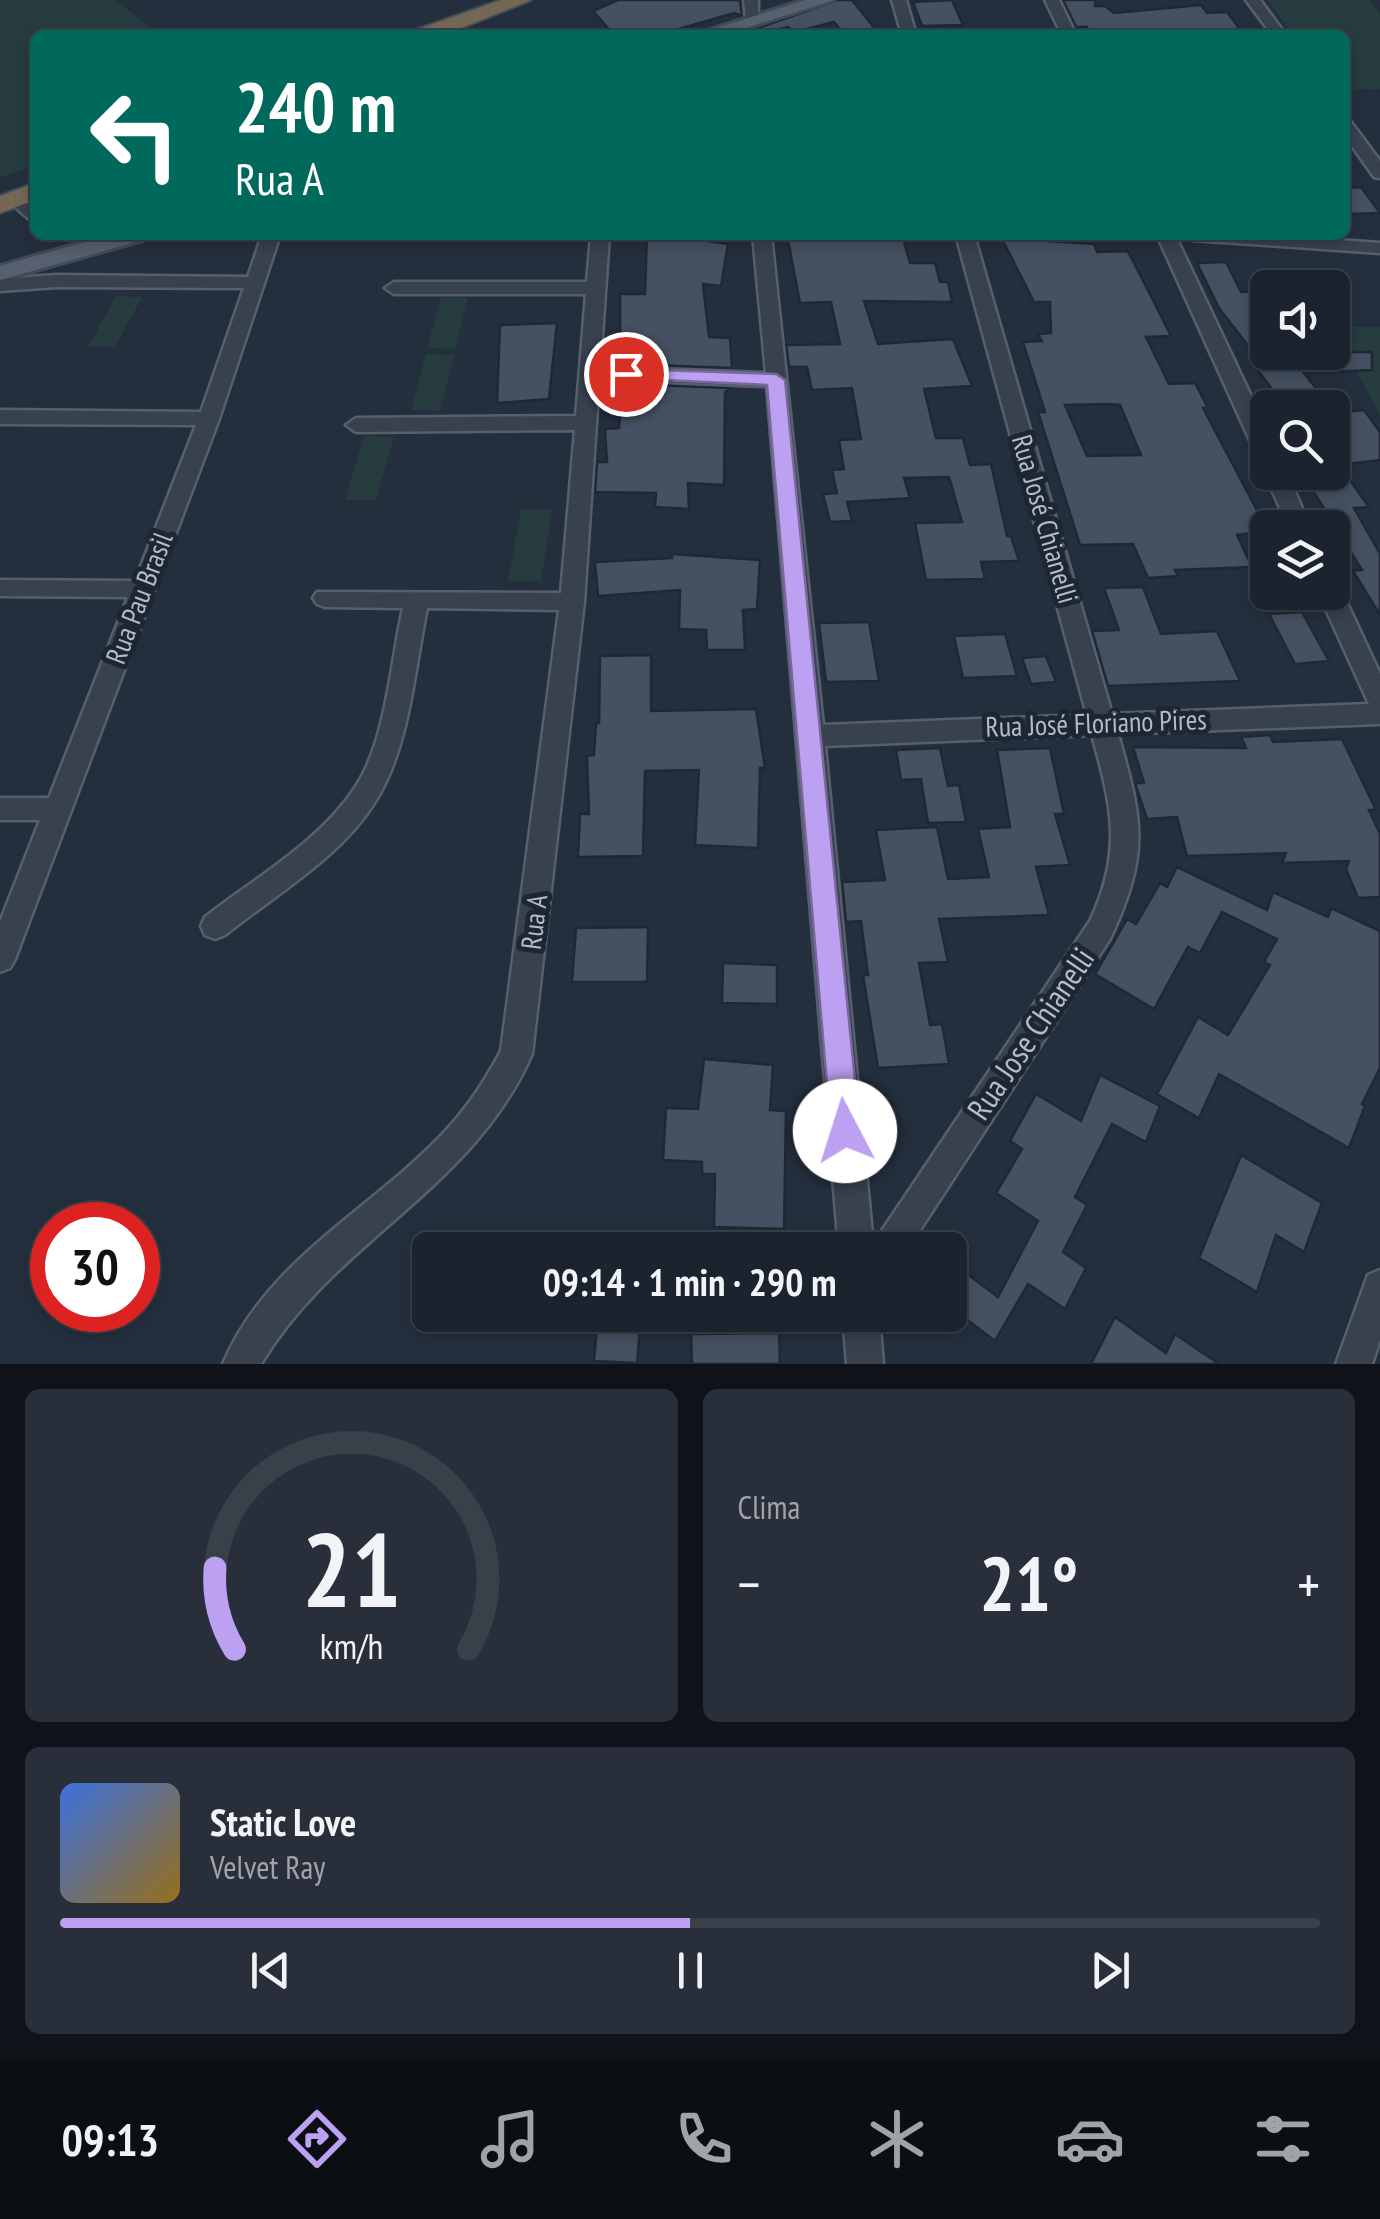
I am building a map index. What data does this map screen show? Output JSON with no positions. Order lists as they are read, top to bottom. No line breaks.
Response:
{"streets":{"street":["Rua José Chianelli","Rua Pau Brasil","Rua José Floriano Pires","Rua A","Rua Jose Chianelli"]},"crossings":[["Rua José Chianelli","Rua José Floriano Pires"],["Rua José Chianelli","Rua Jose Chianelli"]],"page":{"turn":["240 m","Rua A"],"limit":"30","trip":"09:14 · 1 min · 290 m","tile":"Clima","heat":["−","21°","+"],"song":["Static Love","Velvet Ray"],"tabs":"09:13","gauge":["21","km/h"]}}
